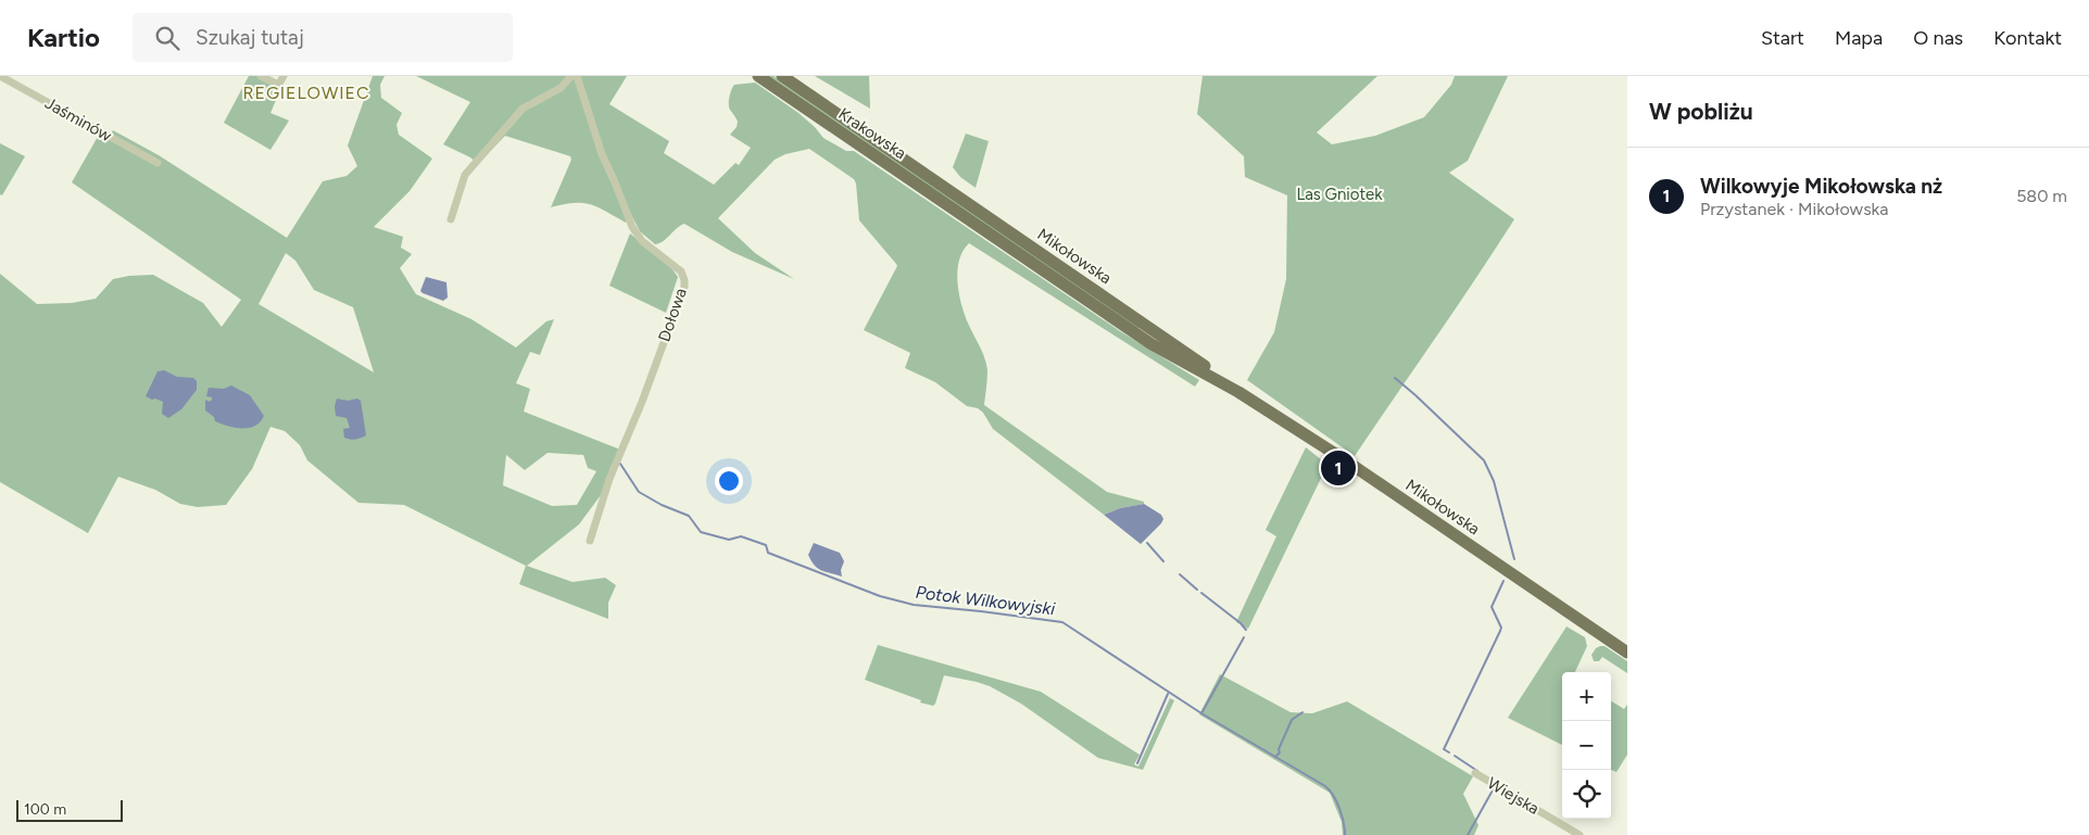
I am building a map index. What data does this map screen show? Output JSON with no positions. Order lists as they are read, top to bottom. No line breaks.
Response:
{"streets":{"main road":["Krakowska","Mikołowska"],"street":["Jaśminów","Dołowa","Wiejska"]},"crossings":[["Krakowska","Mikołowska"]],"districts":["REGIELOWIEC"],"water":["Potok Wilkowyjski"],"parks":["Las Gniotek"],"scale_bar":"100 m","page":{"header":"Kartio","search":"Szukaj tutaj","nav":["Start","Mapa","O nas","Kontakt"],"heading":"W pobliżu","list":[{"mark":"1","name":"Wilkowyje Mikołowska nż","note":"Przystanek · Mikołowska","value":"580 m"}],"pins":"1","map_buttons":["+","−"],"scale":"100 m"}}
